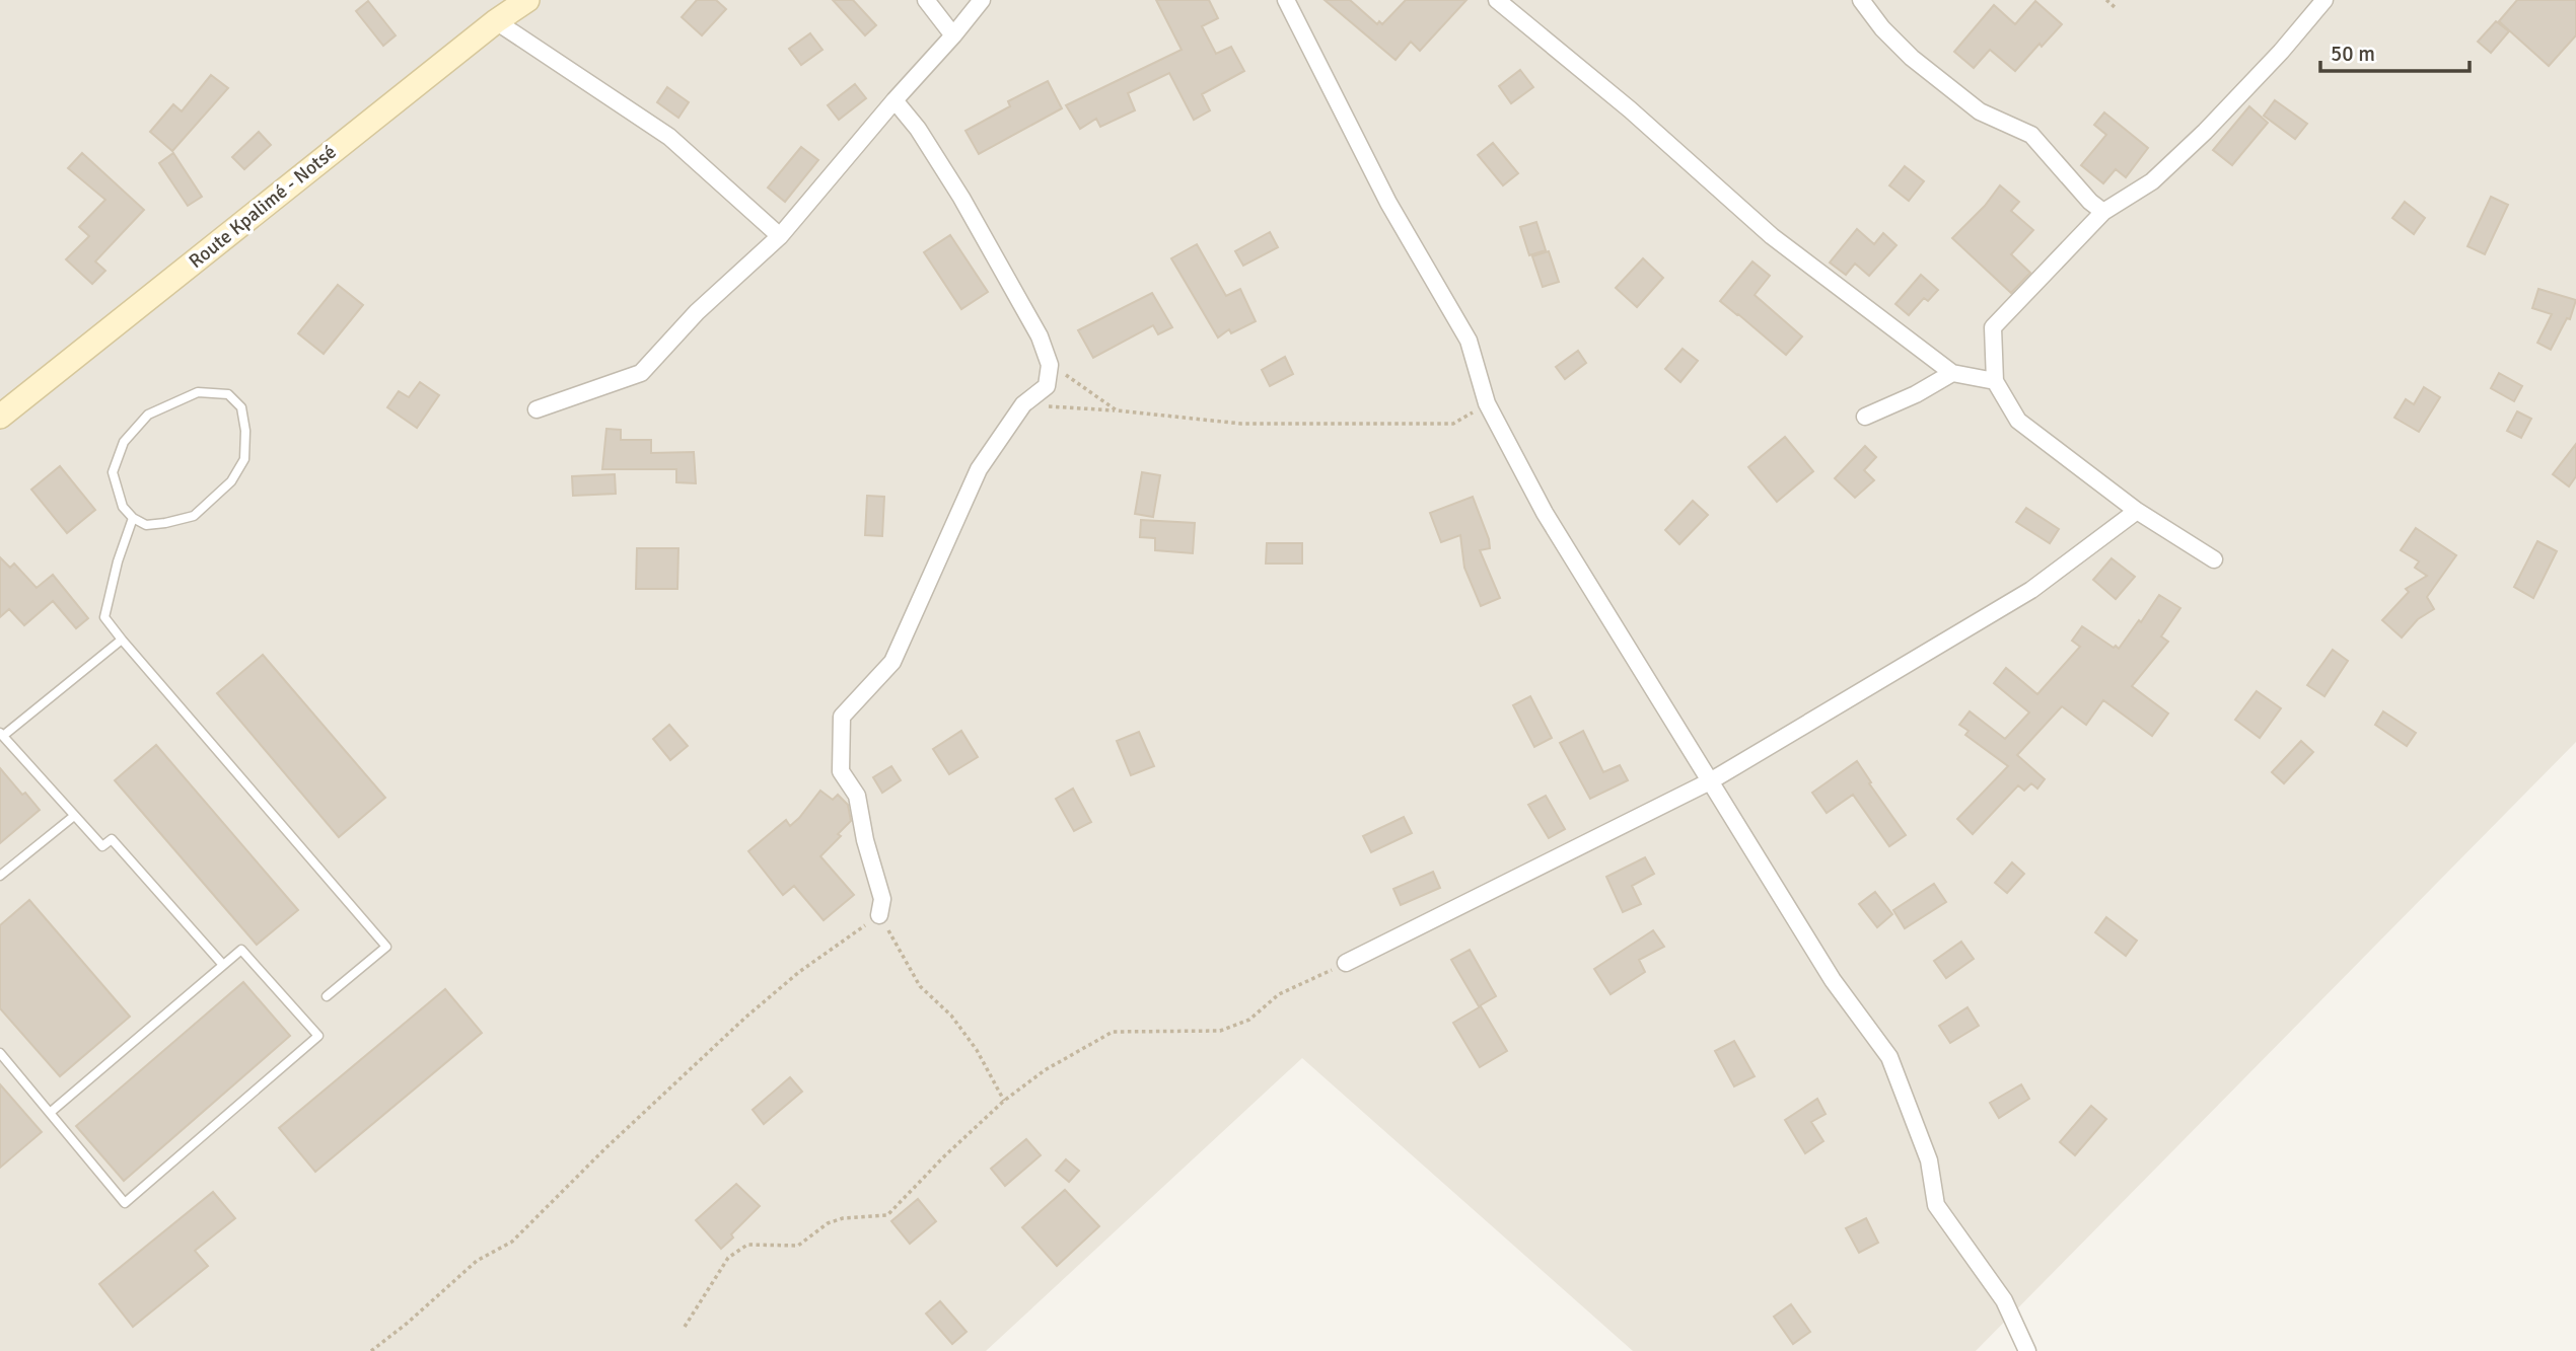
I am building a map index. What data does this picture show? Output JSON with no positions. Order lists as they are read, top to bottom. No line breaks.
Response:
{"streets":{"main road":["Route Kpalimé - Notsé"]},"scale_bar":"50 m"}
